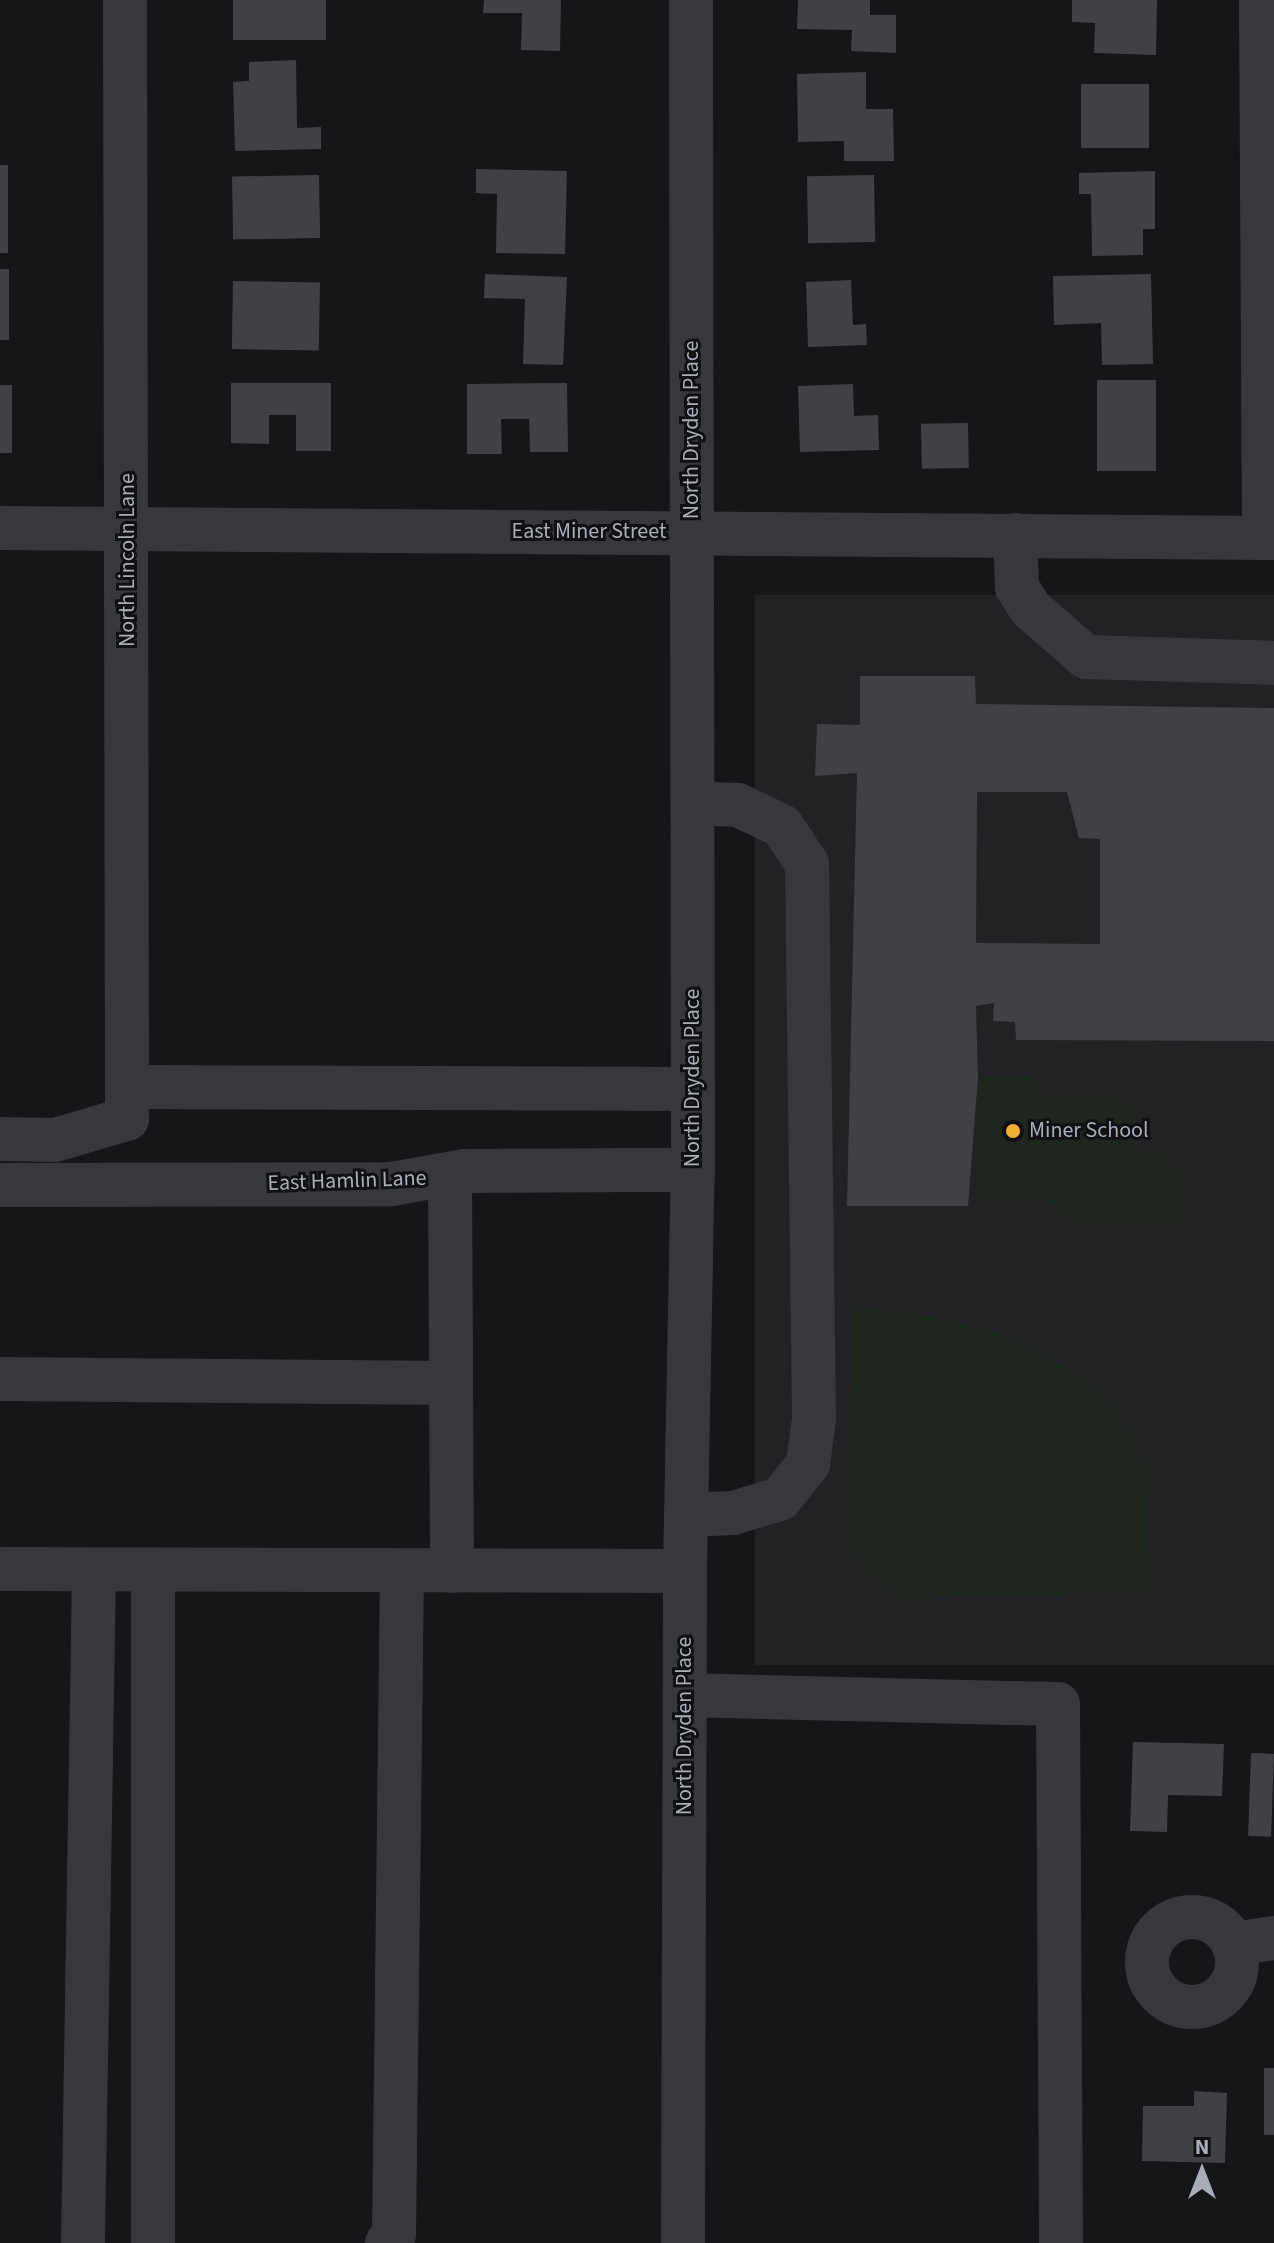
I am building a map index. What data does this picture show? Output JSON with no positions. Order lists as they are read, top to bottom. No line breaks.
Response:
{"streets":{"street":["North Dryden Place","East Miner Street","North Lincoln Lane","East Hamlin Lane"]},"crossings":[["North Dryden Place","East Miner Street"],["North Dryden Place","East Hamlin Lane"],["East Miner Street","North Lincoln Lane"]],"places":["Miner School"],"north":"top"}
